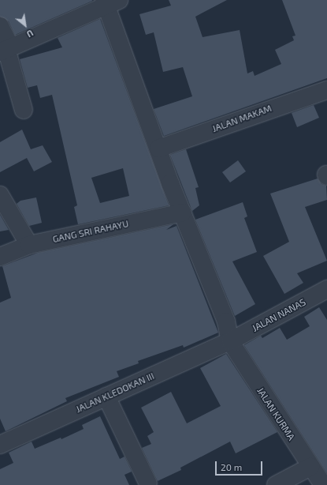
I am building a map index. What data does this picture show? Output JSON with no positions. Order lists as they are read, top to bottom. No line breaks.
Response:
{"streets":{"street":["JALAN MAKAM","GANG SRI RAHAYU","JALAN NANAS","JALAN KLEDOKAN III","JALAN KURMA"]},"crossings":[["JALAN NANAS","JALAN KLEDOKAN III"],["JALAN NANAS","JALAN KURMA"],["JALAN KLEDOKAN III","JALAN KURMA"]],"scale_bar":"20 m","north":"bottom right"}
